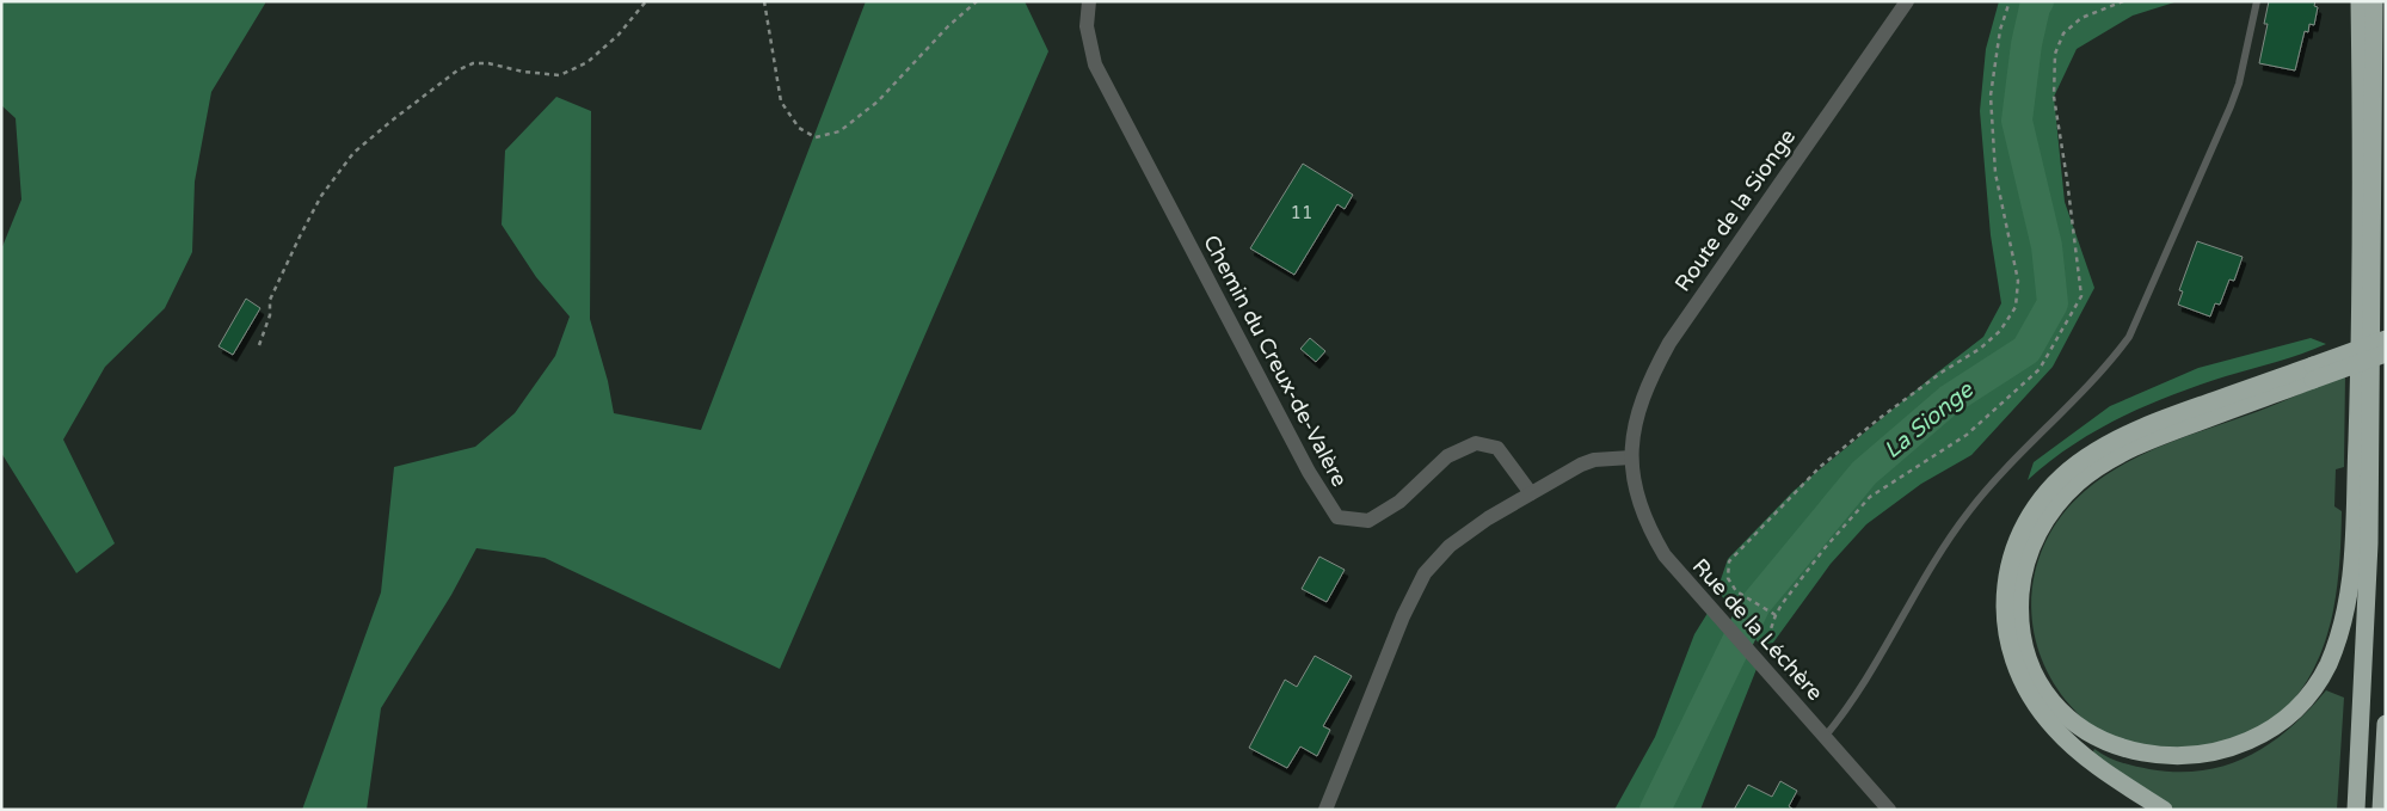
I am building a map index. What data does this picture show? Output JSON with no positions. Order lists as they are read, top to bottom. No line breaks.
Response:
{"streets":{"street":["Route de la Sionge","Chemin du Creux-de-Valère","Rue de la Léchère"]},"crossings":[["Route de la Sionge","Rue de la Léchère"]],"water":["La Sionge"],"house_numbers":["11"]}
